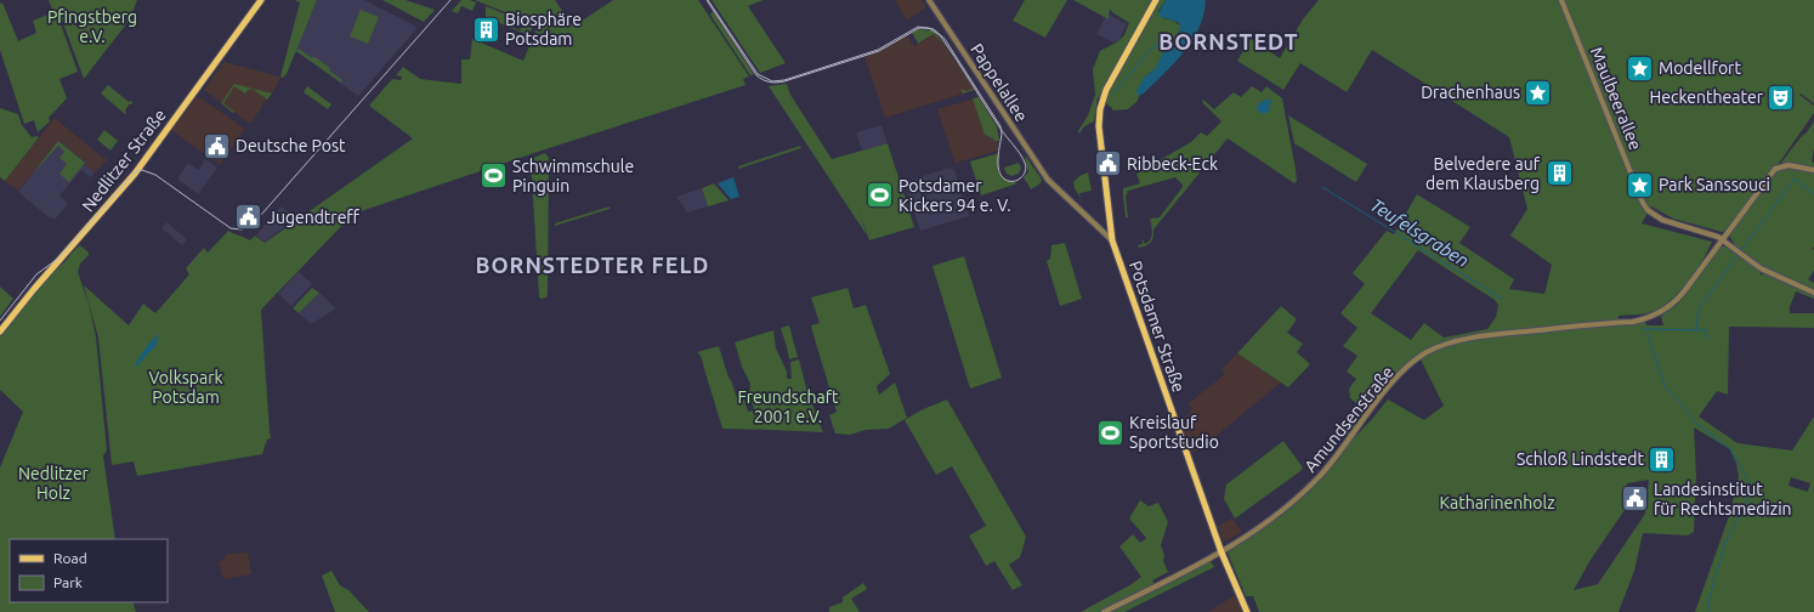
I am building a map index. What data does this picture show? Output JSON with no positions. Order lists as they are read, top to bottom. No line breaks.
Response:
{"streets":{"main road":["Nedlitzer Straße","Potsdamer Straße"],"street":["Pappelallee","Maulbeerallee","Amundsenstraße"]},"crossings":[["Pappelallee","Potsdamer Straße"],["Maulbeerallee","Amundsenstraße"],["Potsdamer Straße","Amundsenstraße"]],"districts":["BORNSTEDT","BORNSTEDTER FELD"],"water":["Teufelsgraben"],"parks":["Pfingstberg e.V.","Volkspark Potsdam","Freundschaft 2001 e.V.","Nedlitzer Holz","Katharinenholz"],"places":{"building":["Biosphäre Potsdam","Belvedere auf dem Klausberg","Schloß Lindstedt"],"place":["Modellfort","Drachenhaus","Park Sanssouci"],"theatre":["Heckentheater"],"public building":["Deutsche Post","Ribbeck-Eck","Jugendtreff","Landesinstitut für Rechtsmedizin"],"sports":["Schwimmschule Pinguin","Potsdamer Kickers 94 e. V.","Kreislauf Sportstudio"]},"legend":["Road","Park"]}
